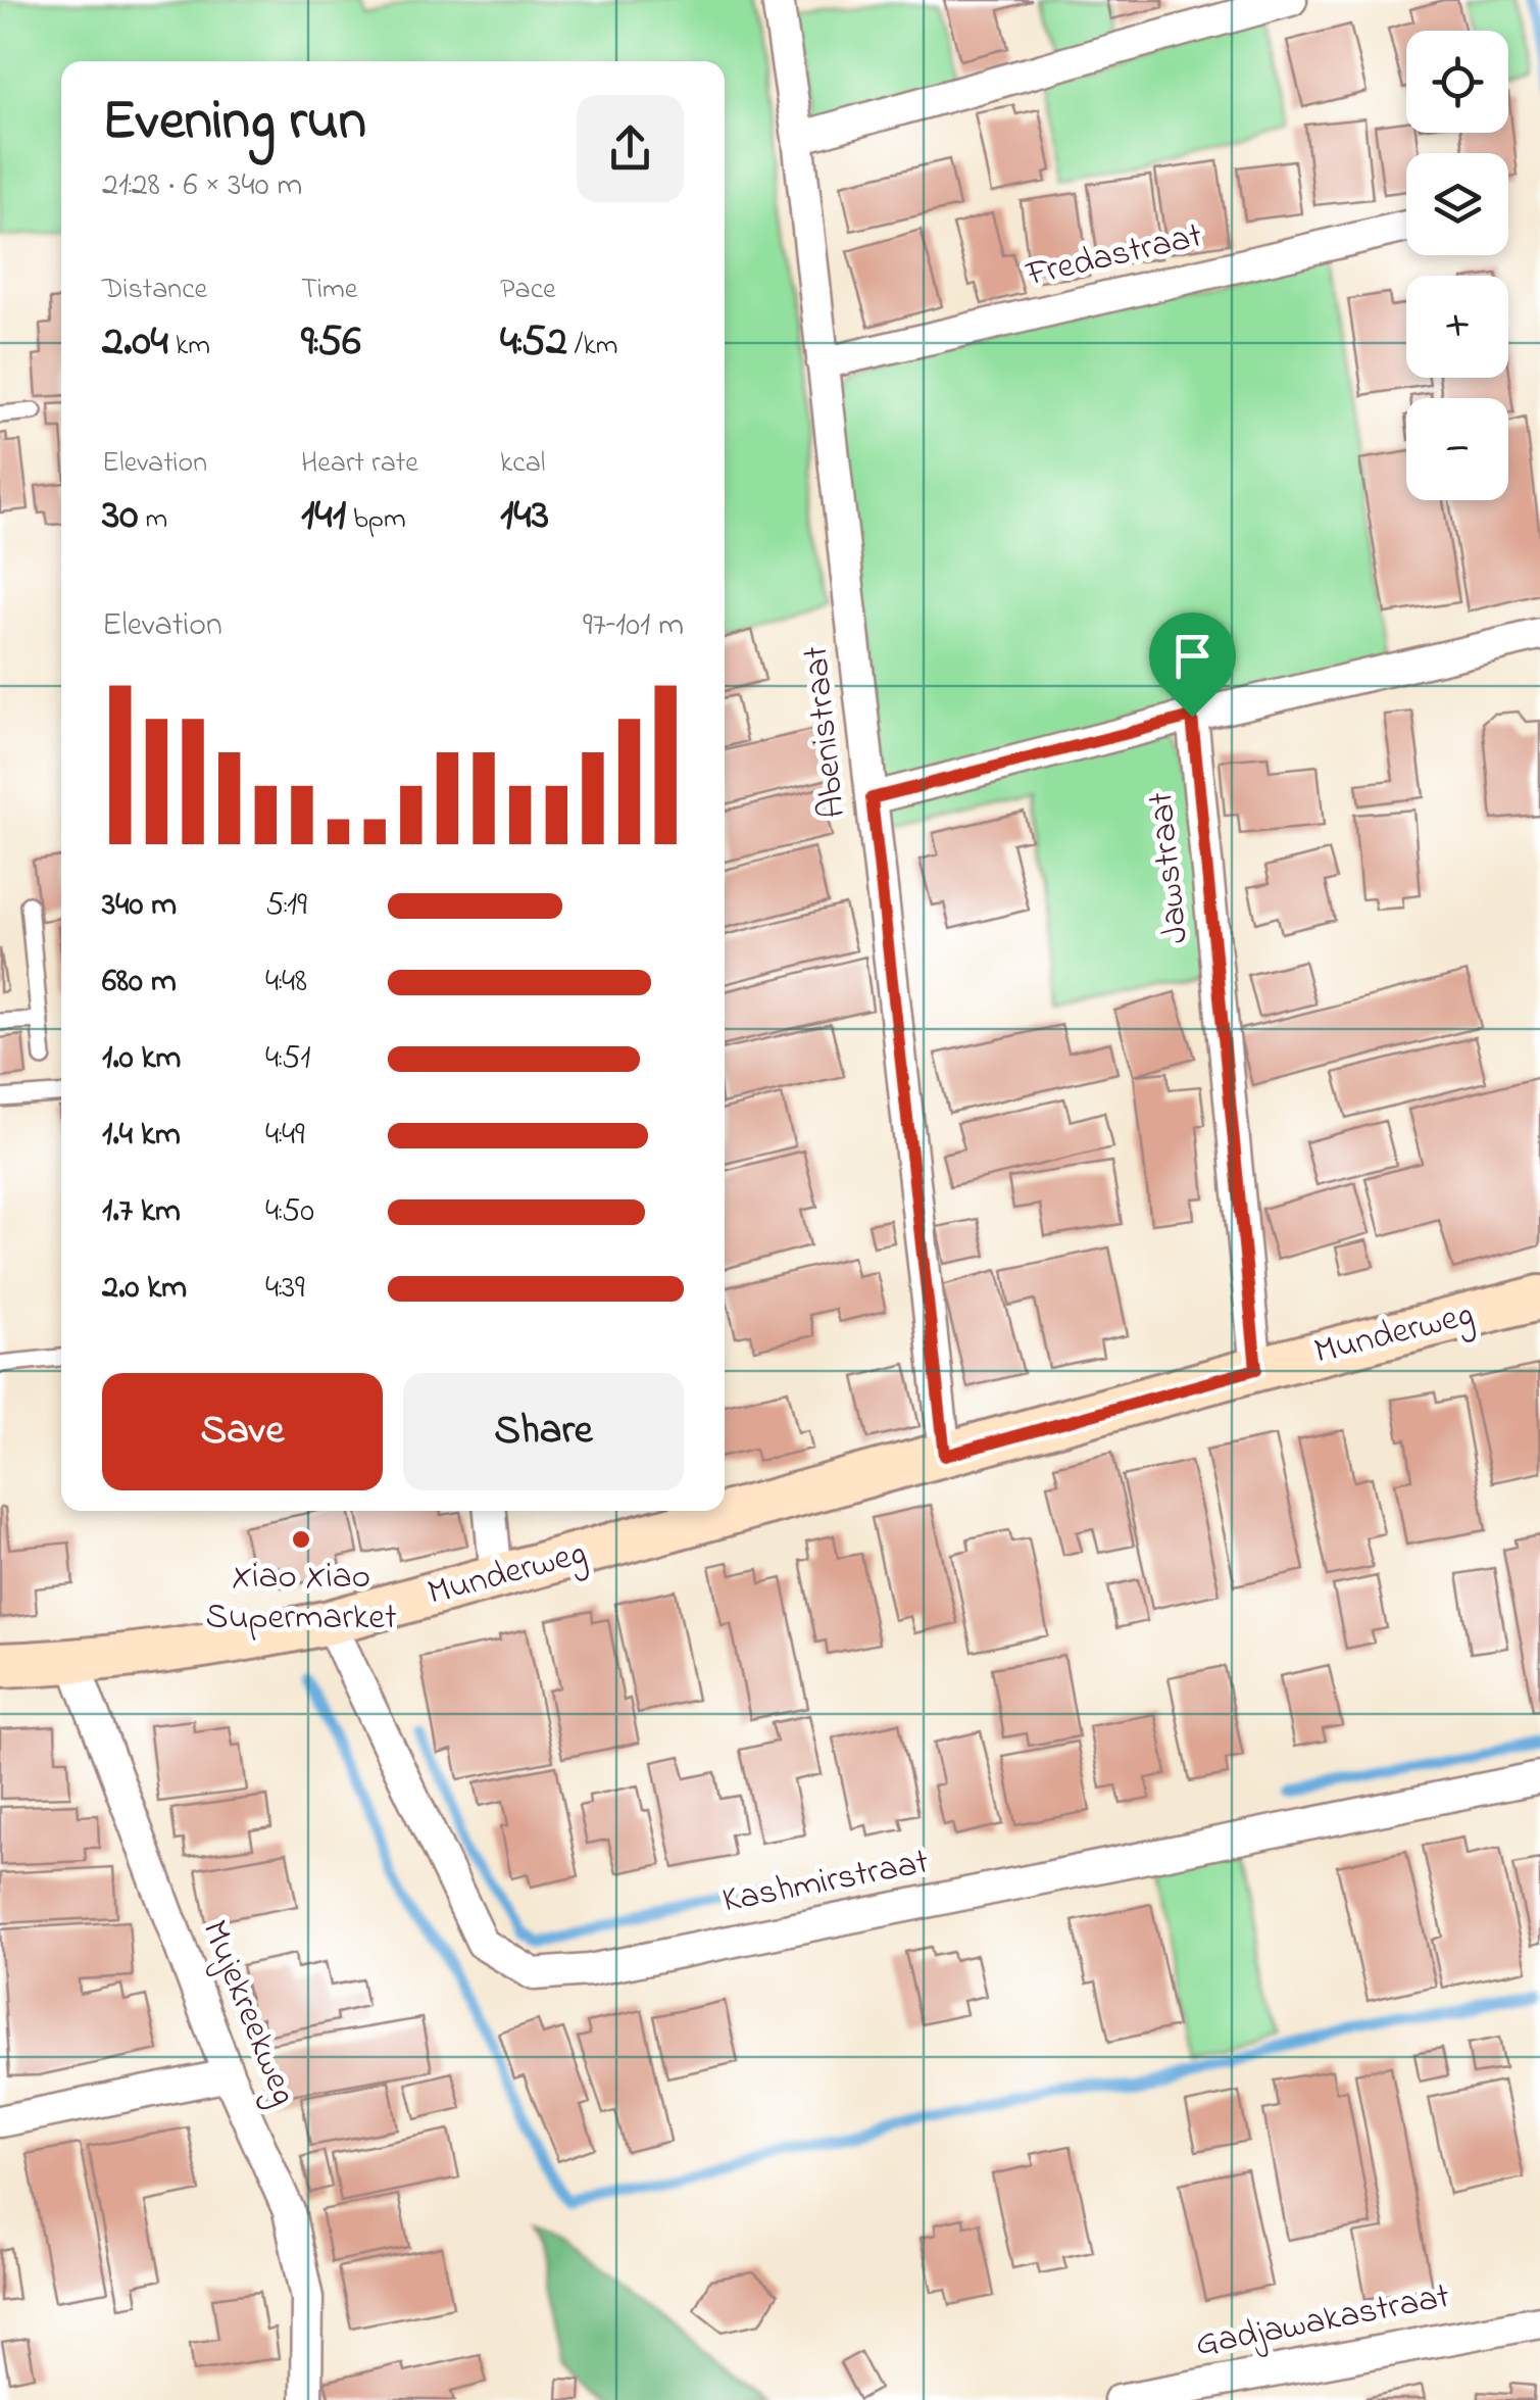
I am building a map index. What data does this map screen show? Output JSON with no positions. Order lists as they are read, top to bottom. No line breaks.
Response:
{"streets":{"street":["Fredastraat","Abenistraat","Jawstraat","Munderweg","Kashmirstraat","Mujekreekweg","Gadjawakastraat"]},"crossings":[["Fredastraat","Abenistraat"],["Abenistraat","Munderweg"],["Jawstraat","Munderweg"],["Munderweg","Kashmirstraat"],["Munderweg","Mujekreekweg"]],"places":["Xiao Xiao Supermarket"],"page":{"map_buttons":["+","−"],"heading":["Evening run","21:28 · 6 × 340 m"],"stats":[["Distance","2.04 km"],["Time","9:56"],["Pace","4:52 /km"],["Elevation","30 m"],["Heart rate","141 bpm"],["kcal","143"]],"chart":["Elevation","97–101 m"],"list":[{"name":"340 m","note":"5:19"},{"name":"680 m","note":"4:48"},{"name":"1.0 km","note":"4:51"},{"name":"1.4 km","note":"4:49"},{"name":"1.7 km","note":"4:50"},{"name":"2.0 km","note":"4:39"}],"buttons":["Save","Share"]}}
